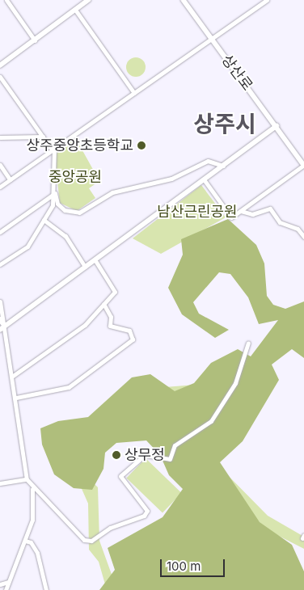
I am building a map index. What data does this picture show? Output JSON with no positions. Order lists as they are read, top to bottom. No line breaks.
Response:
{"streets":{"street":["상산로"]},"districts":["상주시"],"parks":["중앙공원","남산근린공원"],"places":["상주중앙초등학교","상무정"],"scale_bar":"100 m"}
